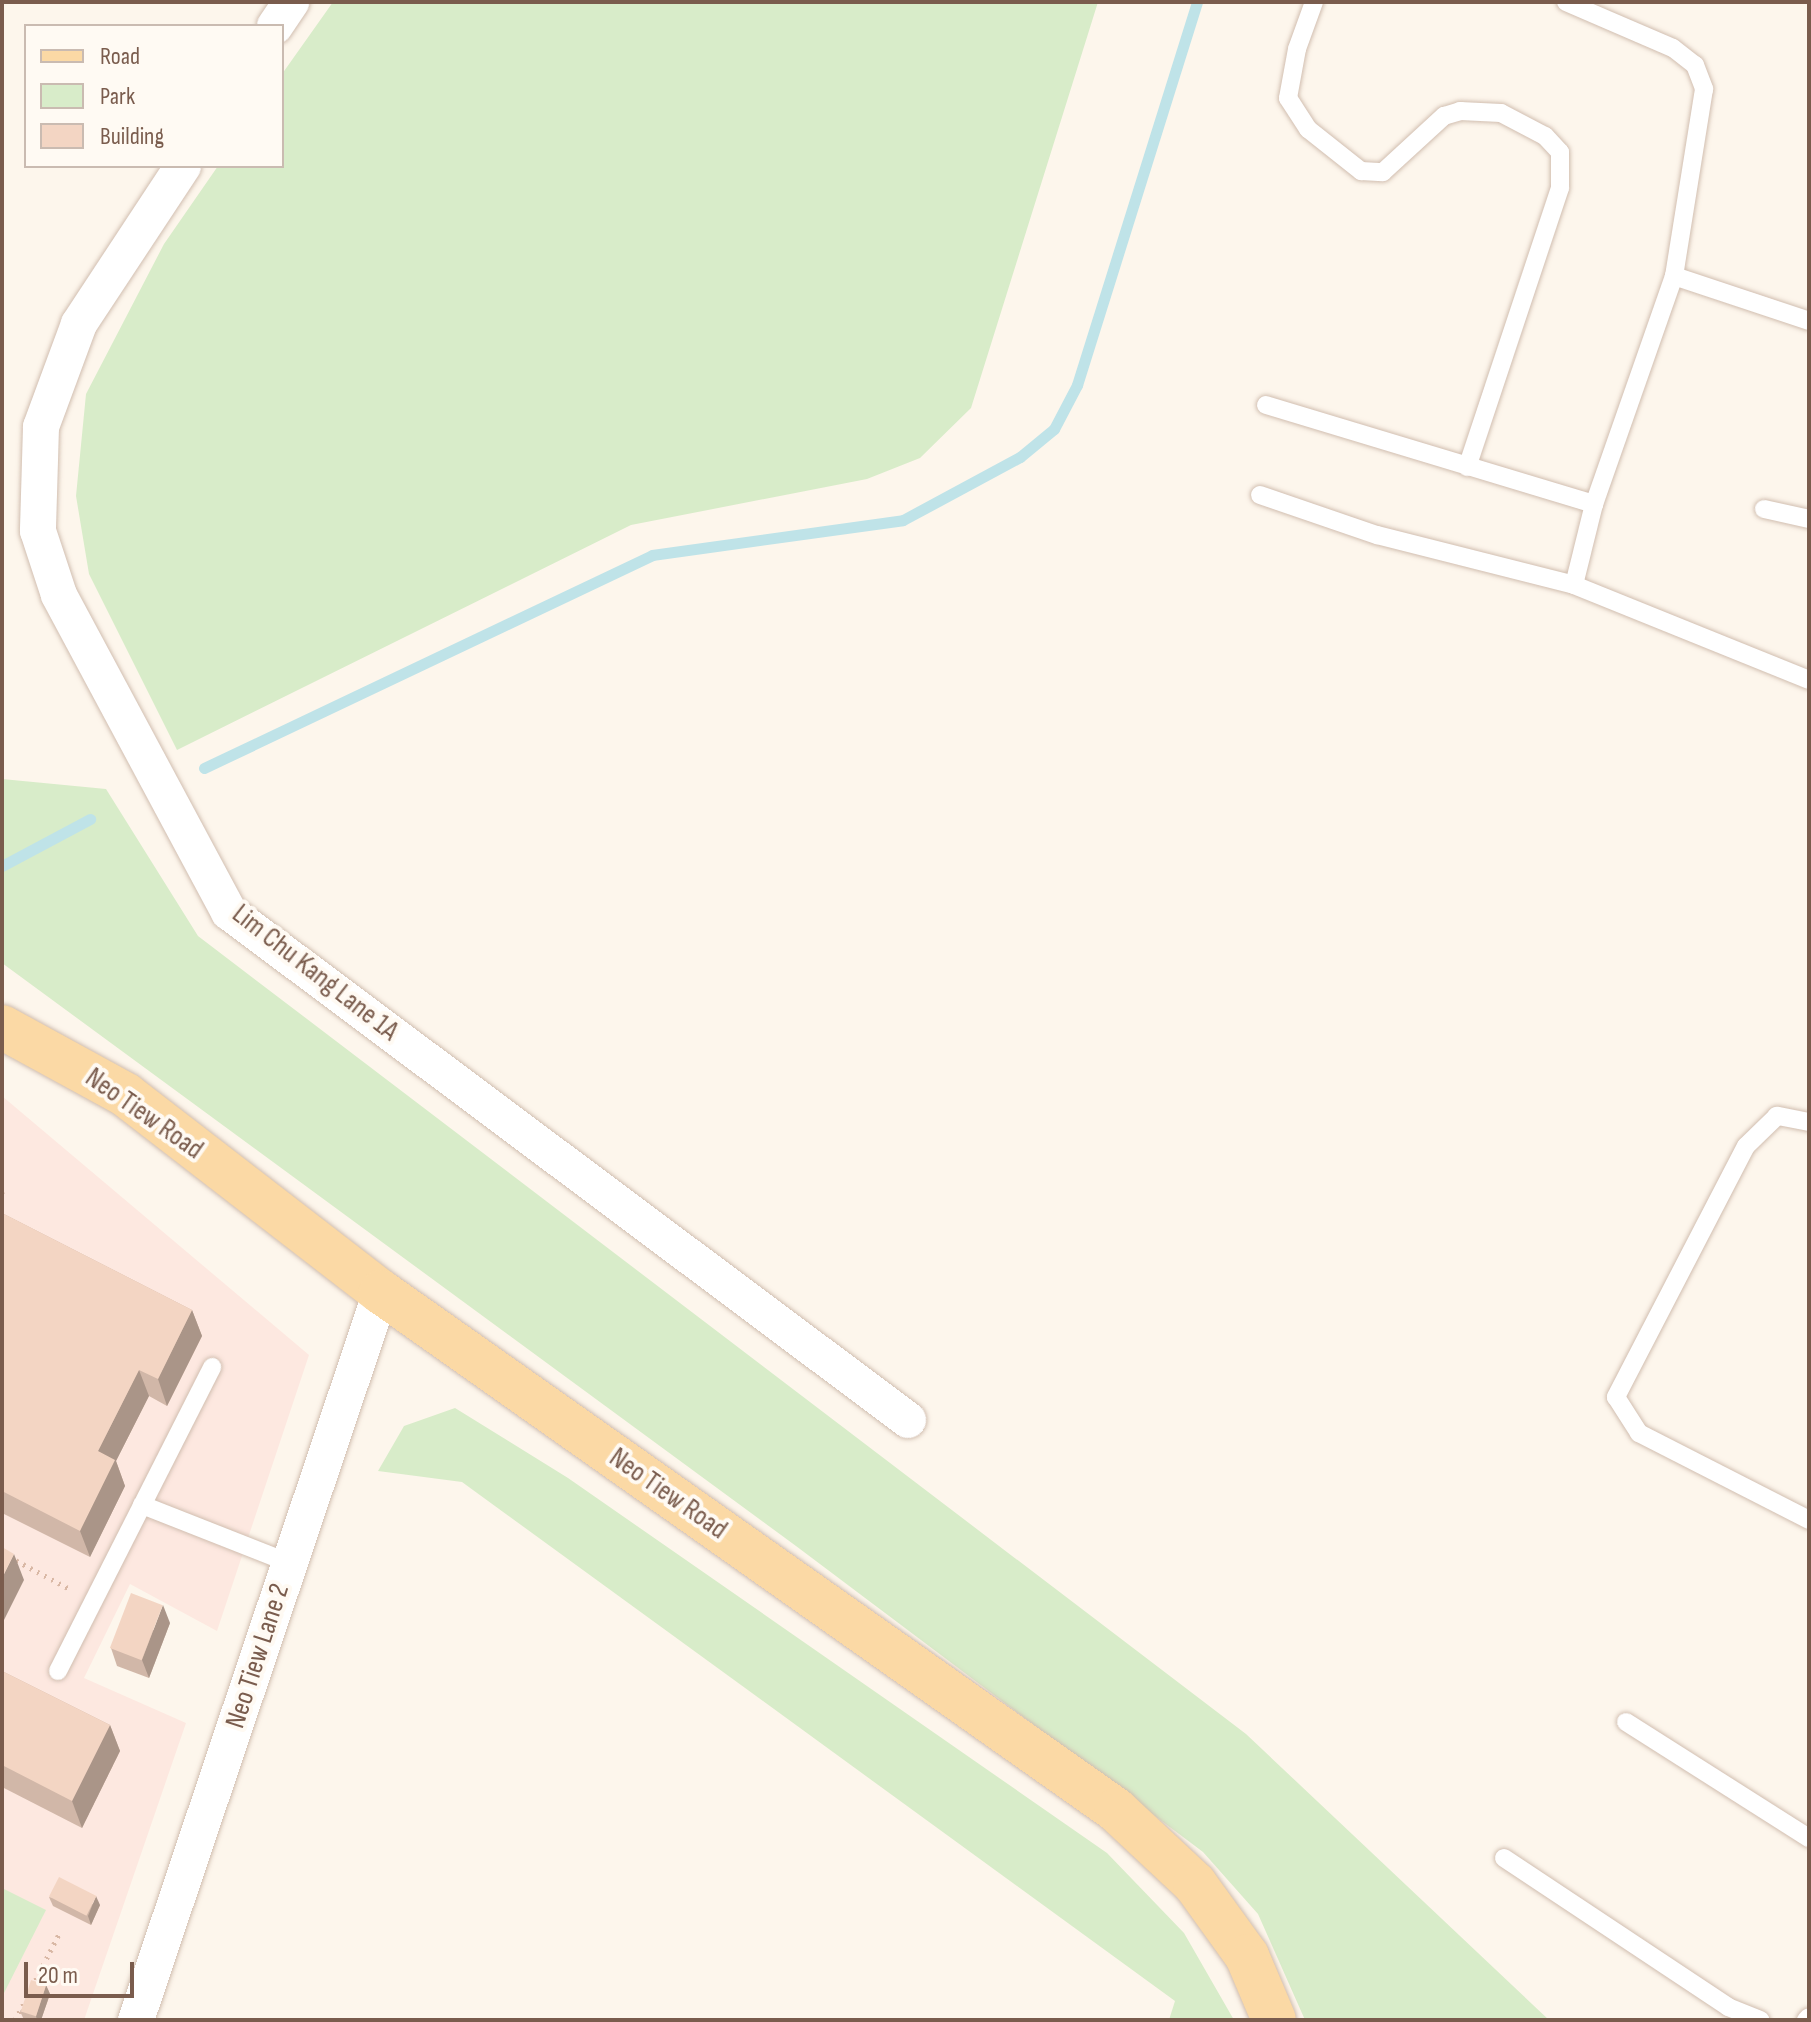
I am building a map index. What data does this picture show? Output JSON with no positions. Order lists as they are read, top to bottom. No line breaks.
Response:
{"streets":{"main road":["Neo Tiew Road"],"street":["Lim Chu Kang Lane 1A","Neo Tiew Lane 2"]},"crossings":[["Neo Tiew Road","Neo Tiew Lane 2"]],"legend":["Road","Park","Building"],"scale_bar":"20 m"}
